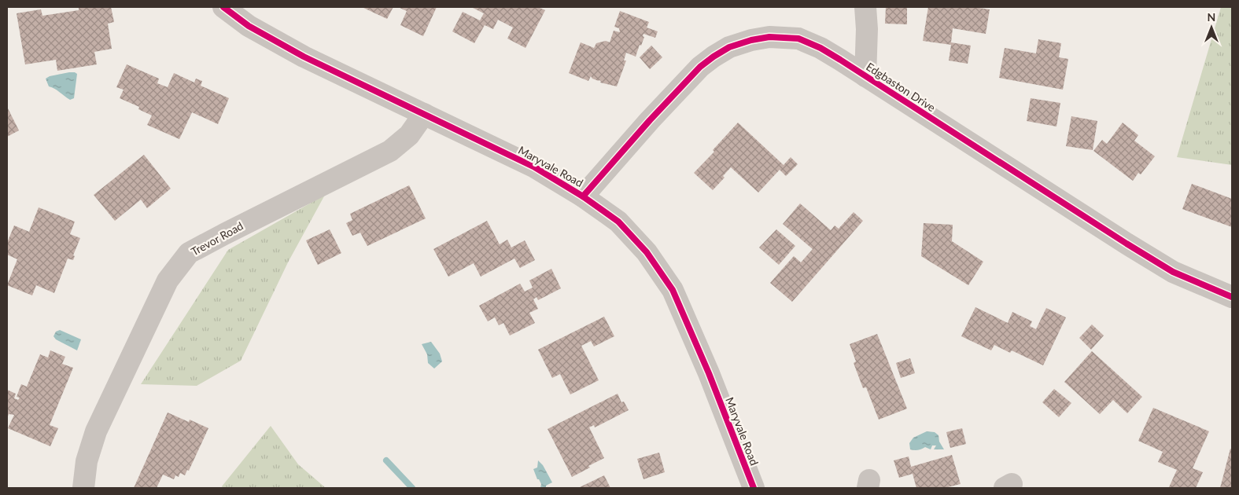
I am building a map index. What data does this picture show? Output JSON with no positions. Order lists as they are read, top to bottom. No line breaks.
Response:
{"streets":{"street":["Edgbaston Drive","Maryvale Road","Trevor Road"]},"crossings":[["Edgbaston Drive","Maryvale Road"],["Maryvale Road","Trevor Road"]],"north":"top"}
